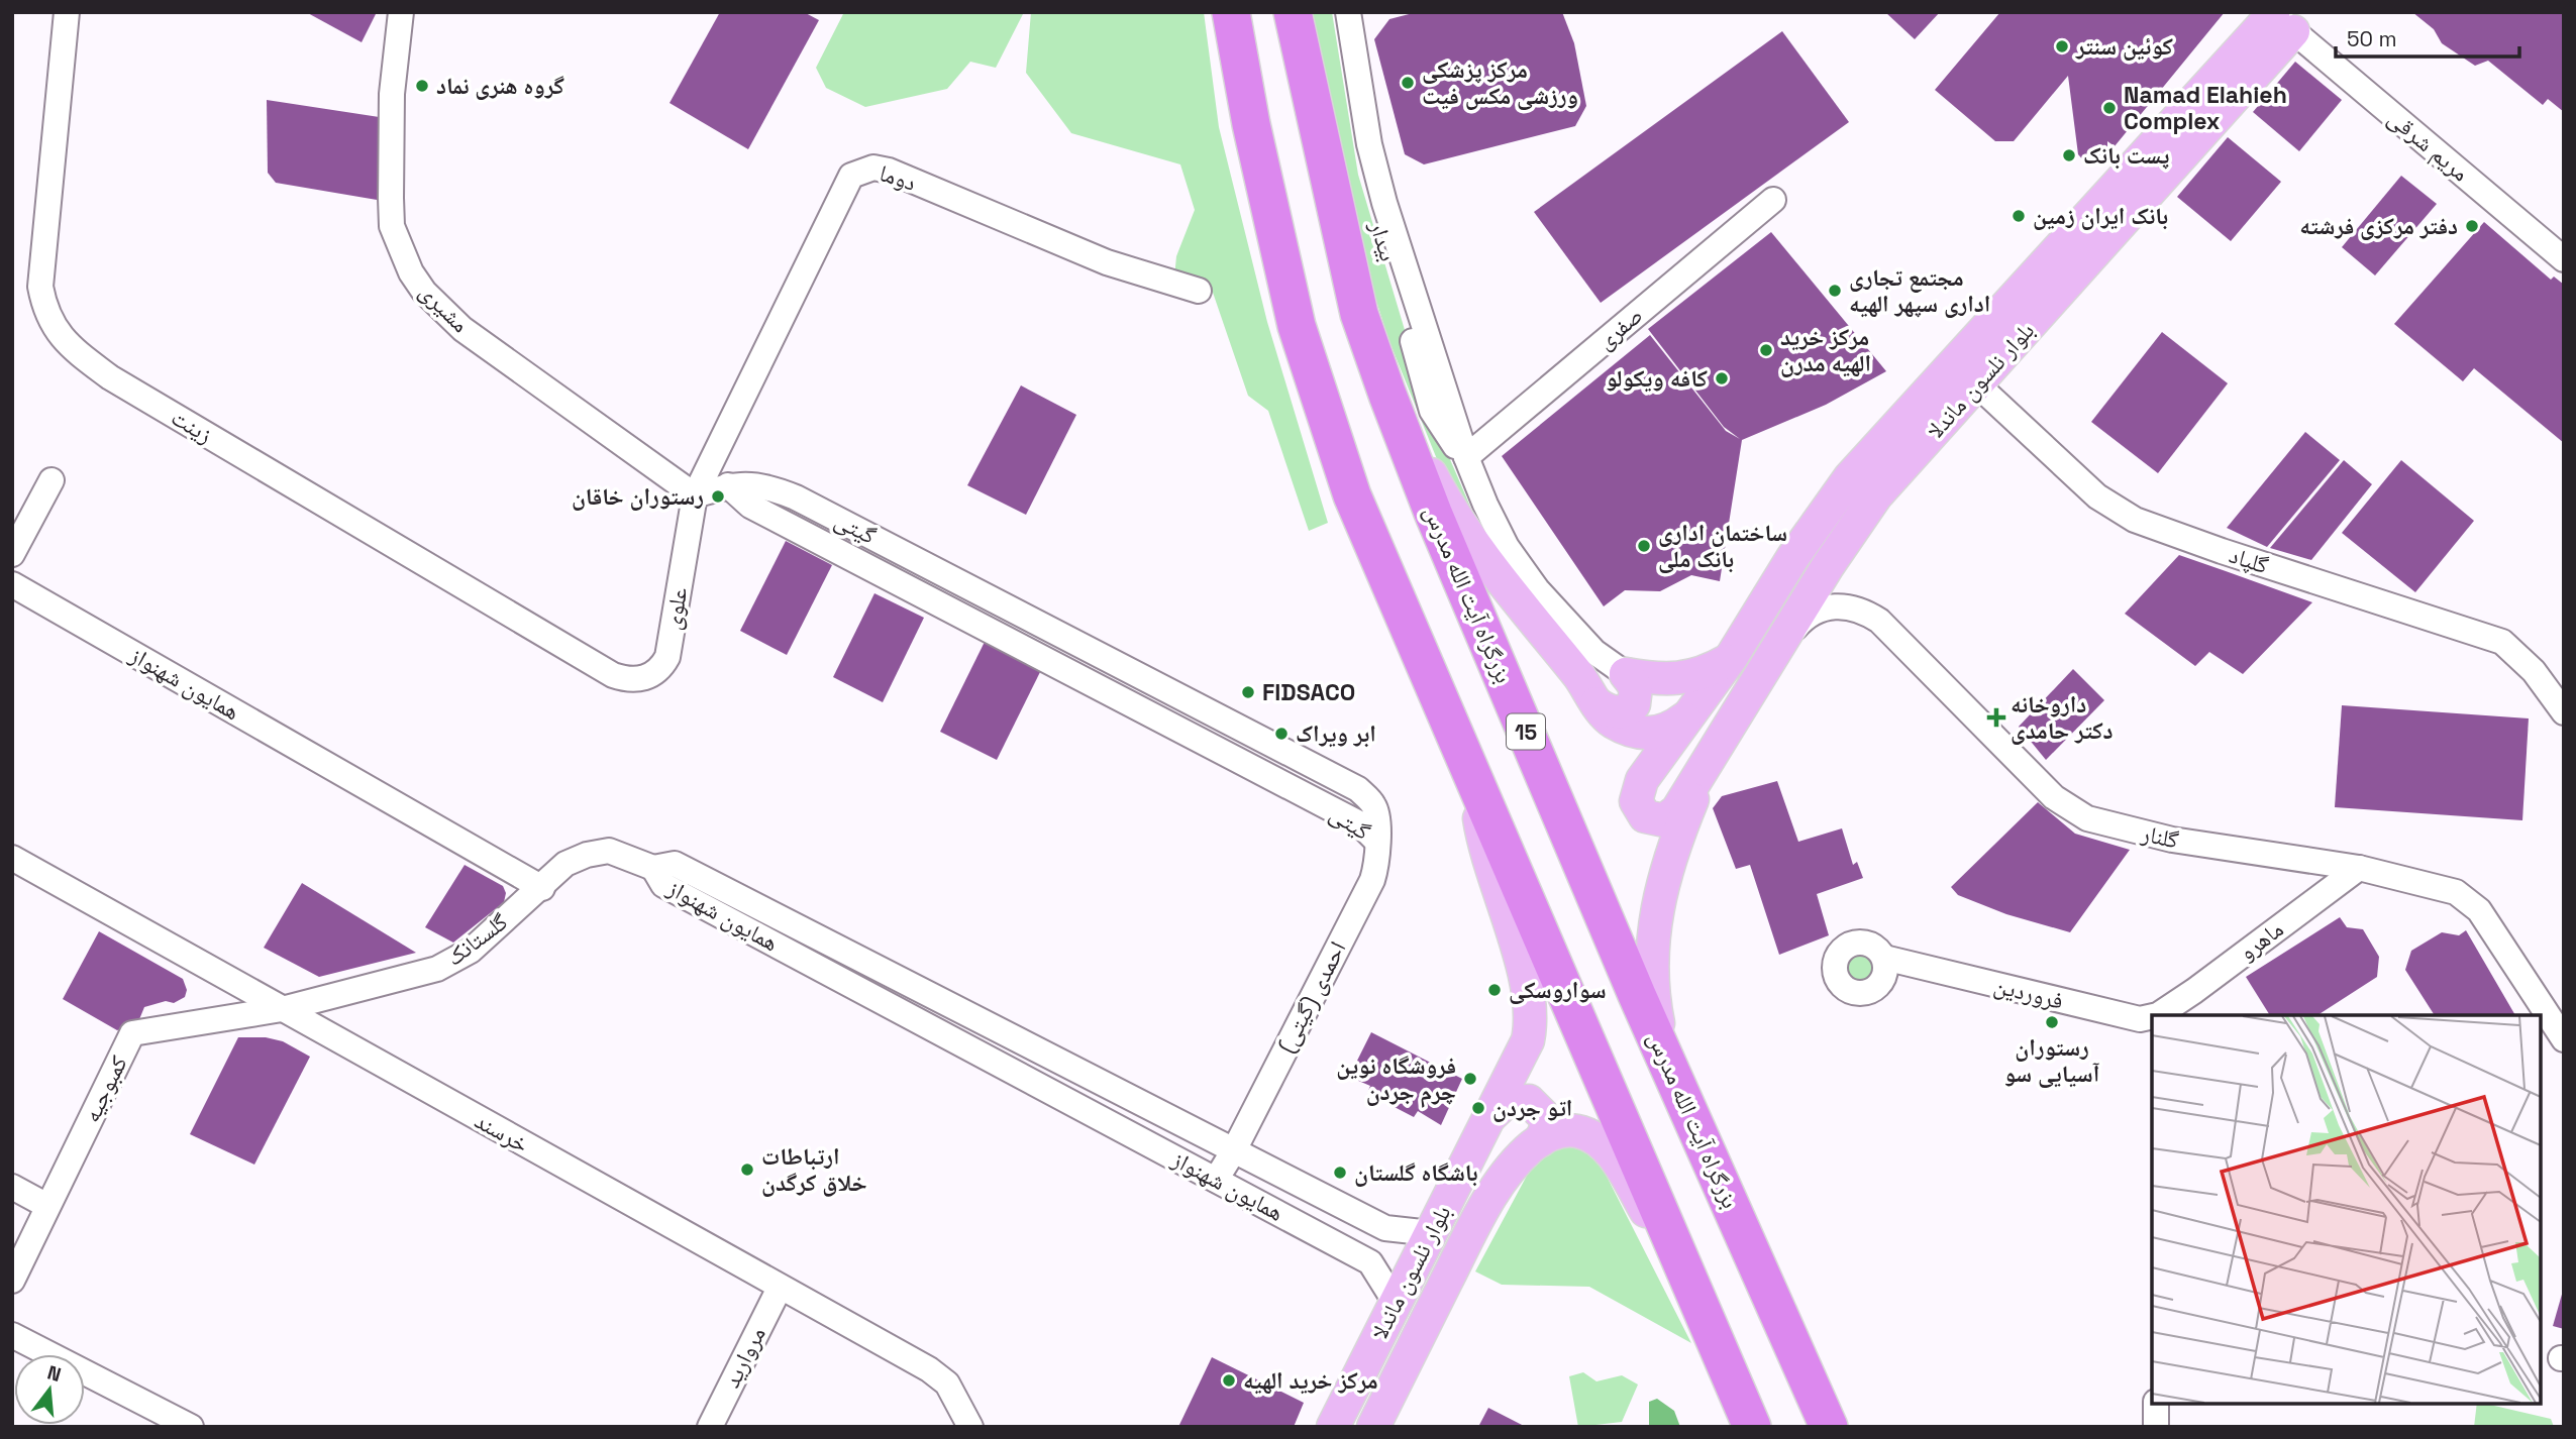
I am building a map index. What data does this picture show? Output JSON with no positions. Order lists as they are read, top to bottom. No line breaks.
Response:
{"streets":{"highway":["بزرگراه آیت الله مدرس","15"],"main road":["بلوار نلسون ماندلا"],"street":["مریم شرقی","دوما","بیدار","مشیری","صفری","زینت","گیتی","گلپاد","علوی","همایون شهنواز","گلنار","گلستانک","ماهرو","فروردین","احمدی (گیتی)","کمبوجیه","خرسند","مروارید"]},"crossings":[["مریم شرقی","بلوار نلسون ماندلا"],["دوما","مشیری"],["دوما","گیتی"],["دوما","علوی"],["بیدار","صفری"],["مشیری","گیتی"],["مشیری","علوی"],["بلوار نلسون ماندلا","گلپاد"],["بلوار نلسون ماندلا","همایون شهنواز"],["بلوار نلسون ماندلا","گلنار"],["زینت","علوی"],["گیتی","علوی"],["گیتی","احمدی (گیتی)"],["همایون شهنواز","گلستانک"],["همایون شهنواز","احمدی (گیتی)"],["گلنار","ماهرو"],["گلستانک","کمبوجیه"],["گلستانک","خرسند"],["کمبوجیه","خرسند"],["خرسند","مروارید"]],"places":{"other":["کوئین سنتر","مرکز پزشکی ورزشی مکس فیت","گروه هنری نماد","Namad Elahieh Complex","پست بانک","بانک ایران زمین","دفتر مرکزی فرشته","مجتمع تجاری اداری سپهر الهیه","مرکز خرید الهیه مدرن","کافه ویکولو","رستوران خاقان","ساختمان اداری بانک ملی","FIDSACO","ابر ویراک","سواروسکی","رستوران آسیایی سو","فروشگاه نوین چرم جردن","اتو جردن","ارتباطات خلاق کرگدن","باشگاه گلستان","مرکز خرید الهیه"],"health":["داروخانه دکتر حامدی"]},"scale_bar":"50 m","north":"top"}
